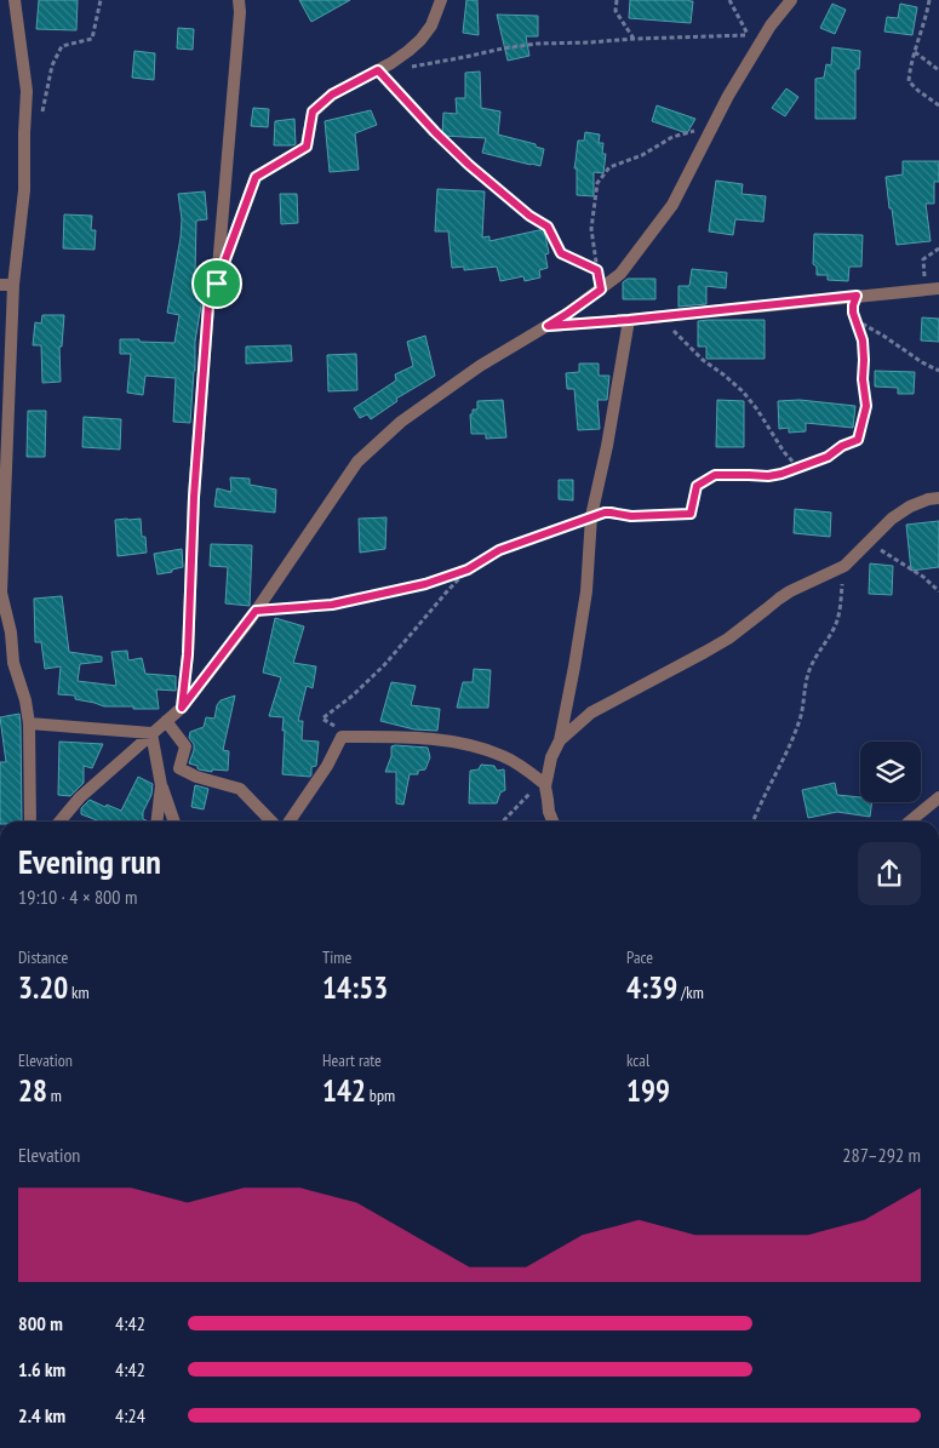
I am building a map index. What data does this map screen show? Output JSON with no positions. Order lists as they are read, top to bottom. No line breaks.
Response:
{"page":{"heading":["Evening run","19:10 · 4 × 800 m"],"stats":[["Distance","3.20 km"],["Time","14:53"],["Pace","4:39 /km"],["Elevation","28 m"],["Heart rate","142 bpm"],["kcal","199"]],"chart":["Elevation","287–292 m"],"list":[{"name":"800 m","note":"4:42"},{"name":"1.6 km","note":"4:42"},{"name":"2.4 km","note":"4:24"}]}}
